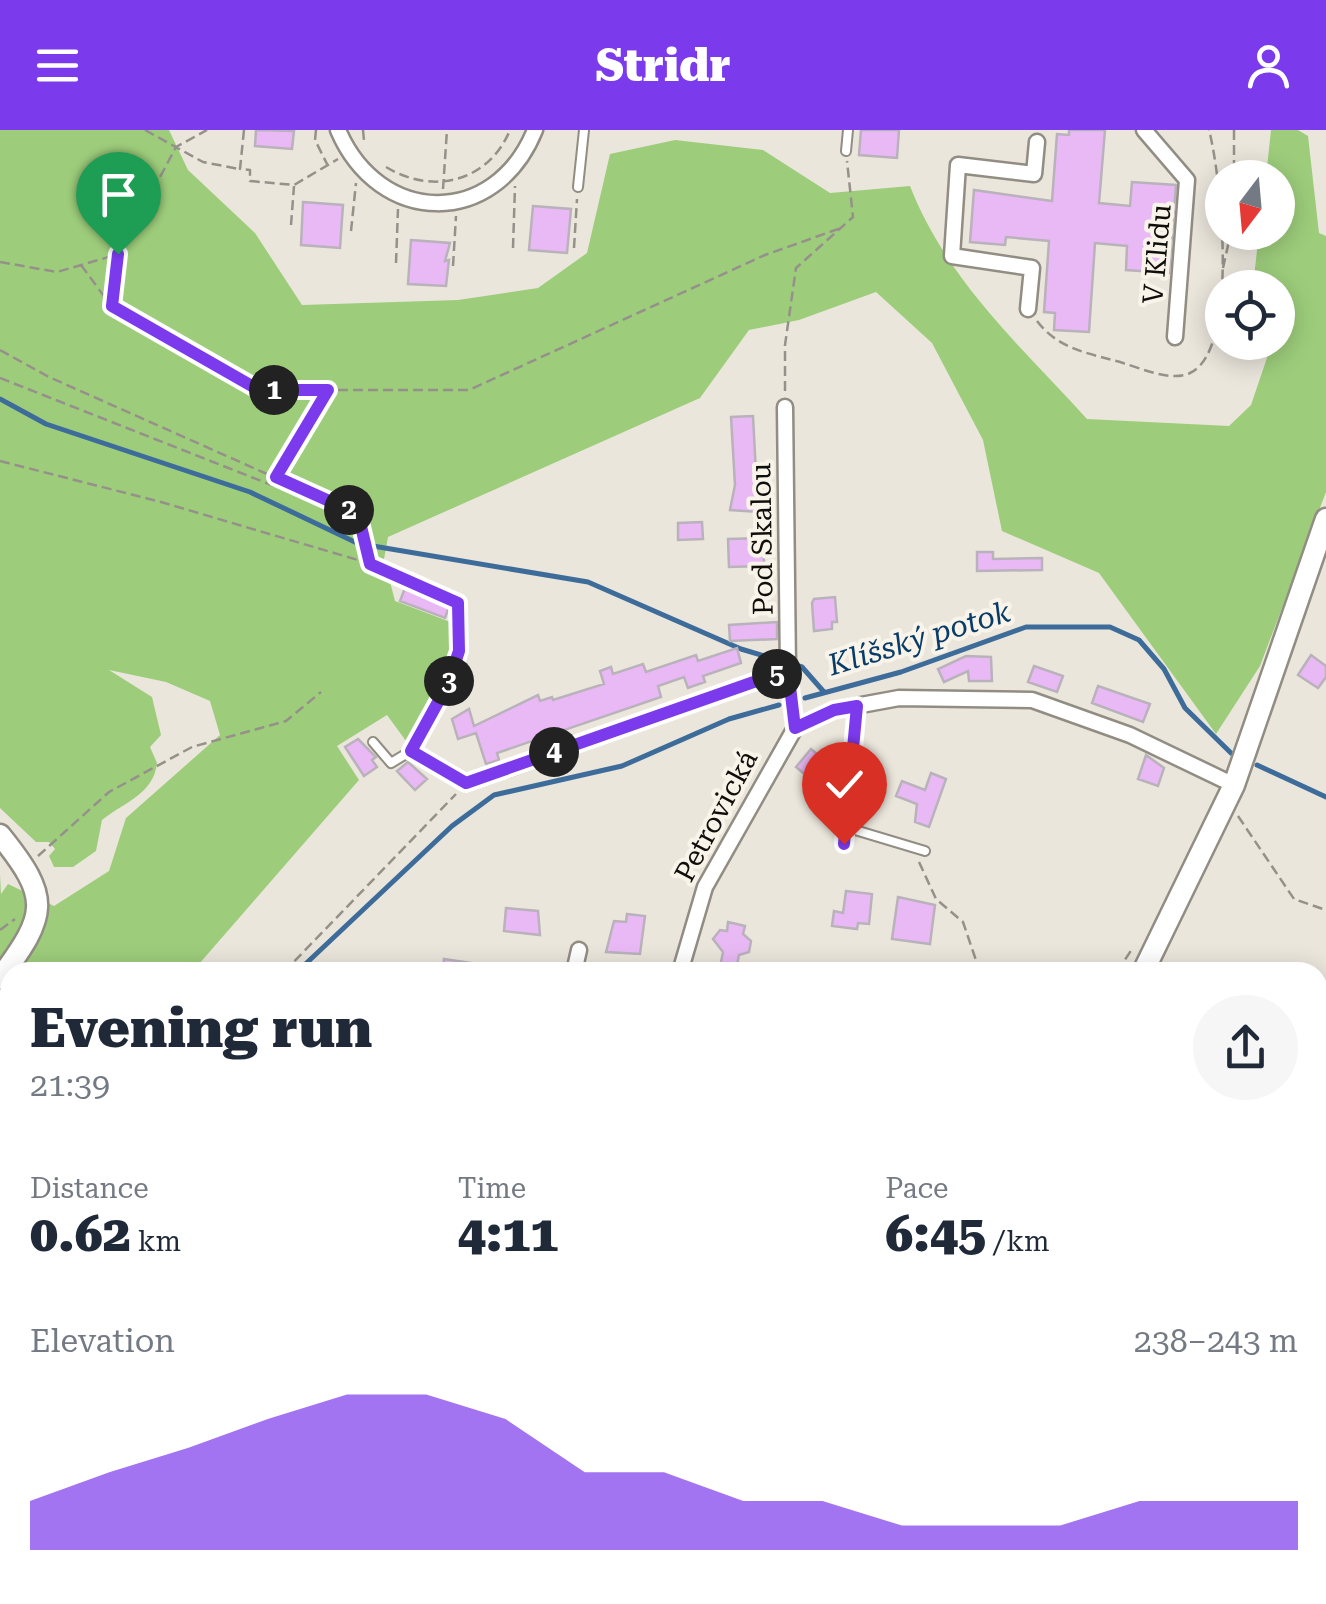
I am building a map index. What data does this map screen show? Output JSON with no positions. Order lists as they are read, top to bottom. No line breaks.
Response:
{"streets":{"street":["V Klidu","Pod Skalou","Petrovická"]},"crossings":[["Pod Skalou","Petrovická"]],"water":["Klíšský potok"],"north":"bottom","page":{"header":"Stridr","pins":["1","2","5","3","4"],"heading":["Evening run","21:39"],"stats":[["Distance","0.62 km"],["Time","4:11"],["Pace","6:45 /km"]],"chart":["Elevation","238–243 m"]}}
